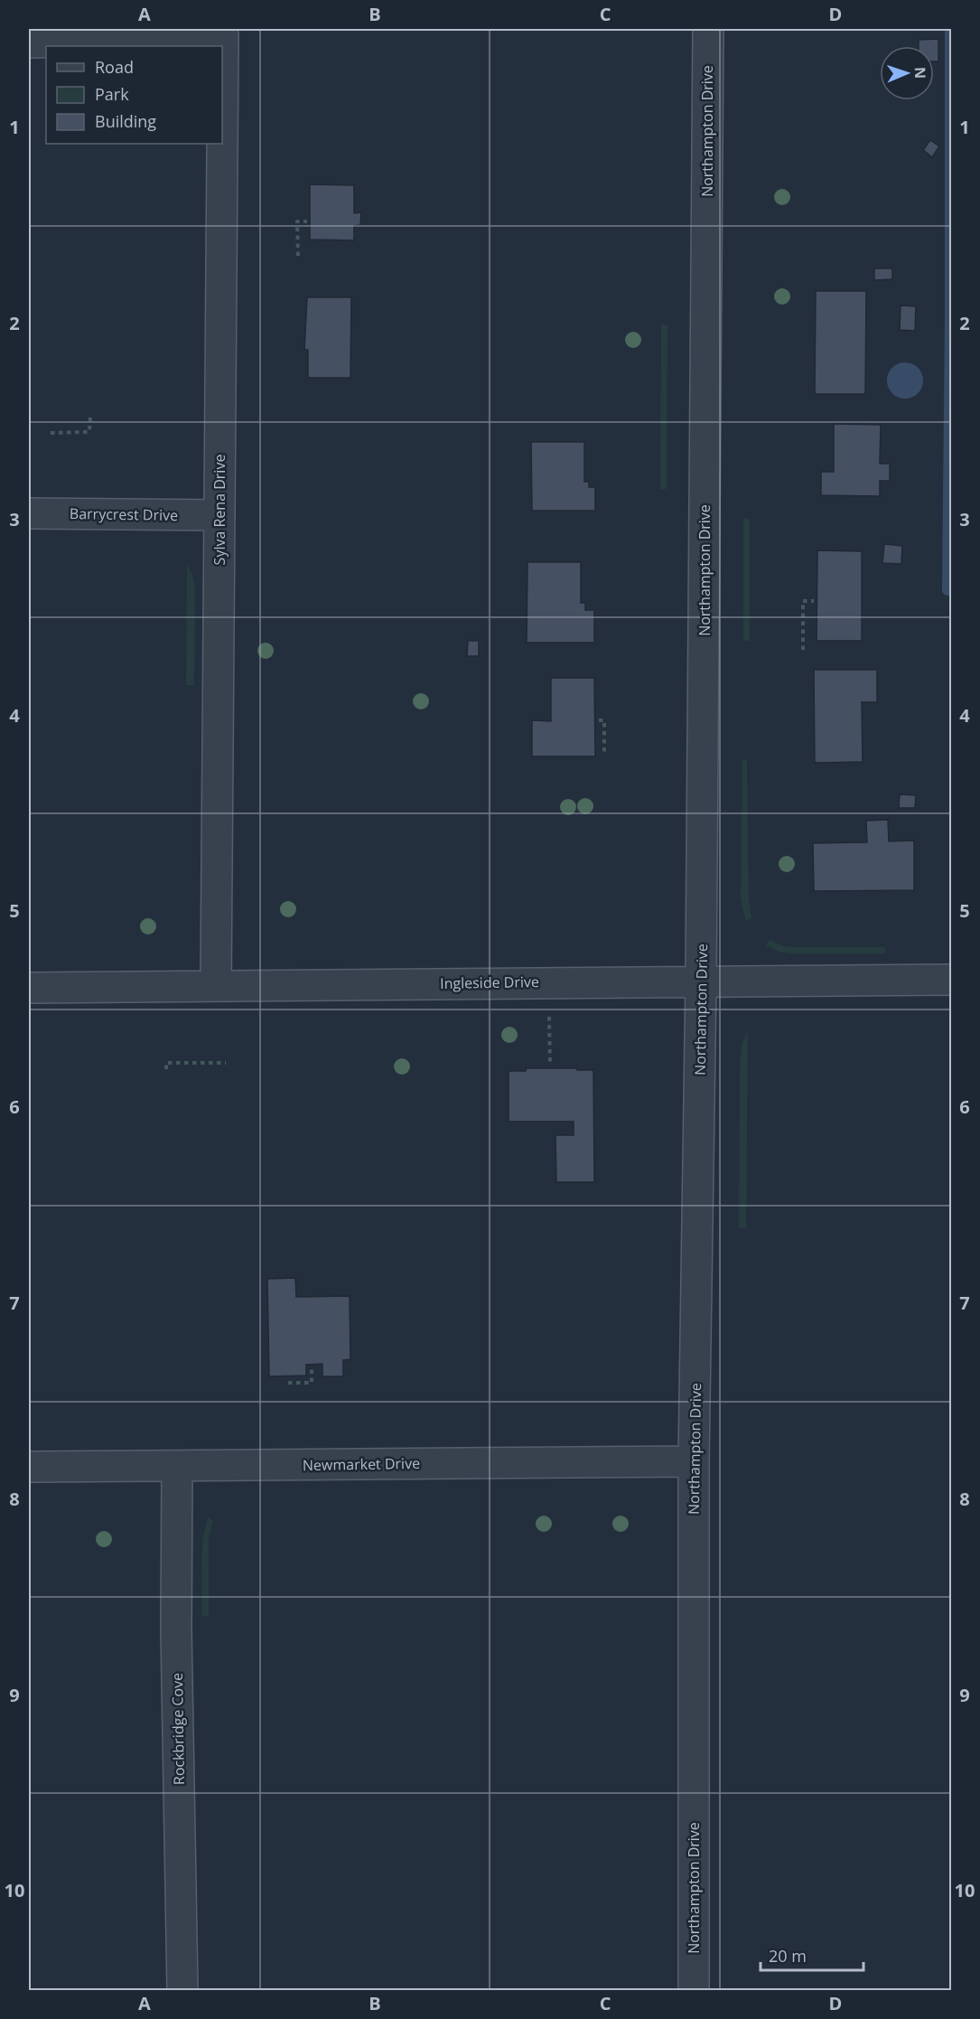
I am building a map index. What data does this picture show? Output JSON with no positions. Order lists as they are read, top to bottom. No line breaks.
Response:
{"streets":{"street":["Northampton Drive","Sylva Rena Drive","Barrycrest Drive","Ingleside Drive","Newmarket Drive","Rockbridge Cove"]},"crossings":[["Northampton Drive","Ingleside Drive"],["Northampton Drive","Newmarket Drive"],["Sylva Rena Drive","Barrycrest Drive"],["Sylva Rena Drive","Ingleside Drive"],["Newmarket Drive","Rockbridge Cove"]],"legend":["Road","Park","Building"],"scale_bar":"20 m","north":"right","grid":{"columns":["A","B","C","D"],"rows":["1","2","3","4","5","6","7","8","9","10"]}}
